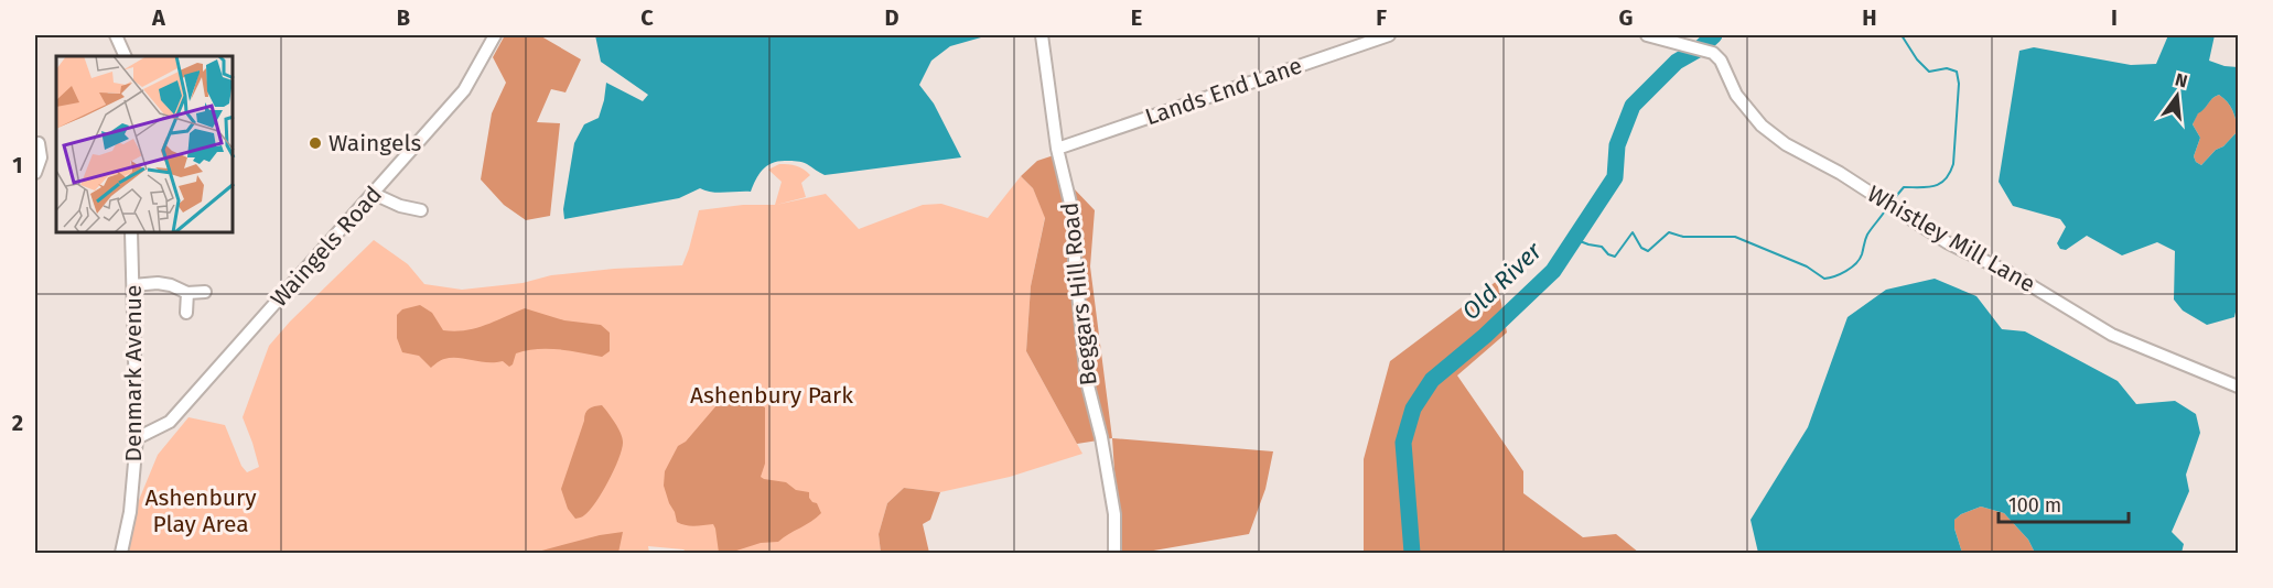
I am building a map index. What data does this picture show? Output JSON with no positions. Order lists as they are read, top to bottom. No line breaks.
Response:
{"streets":{"street":["Lands End Lane","Whistley Mill Lane","Waingels Road","Beggars Hill Road","Denmark Avenue"]},"crossings":[["Lands End Lane","Beggars Hill Road"],["Waingels Road","Denmark Avenue"]],"water":["Old River"],"parks":["Ashenbury Park","Ashenbury Play Area"],"places":["Waingels"],"scale_bar":"100 m","north":"top","grid":{"columns":["A","B","C","D","E","F","G","H","I"],"rows":["1","2"]}}
